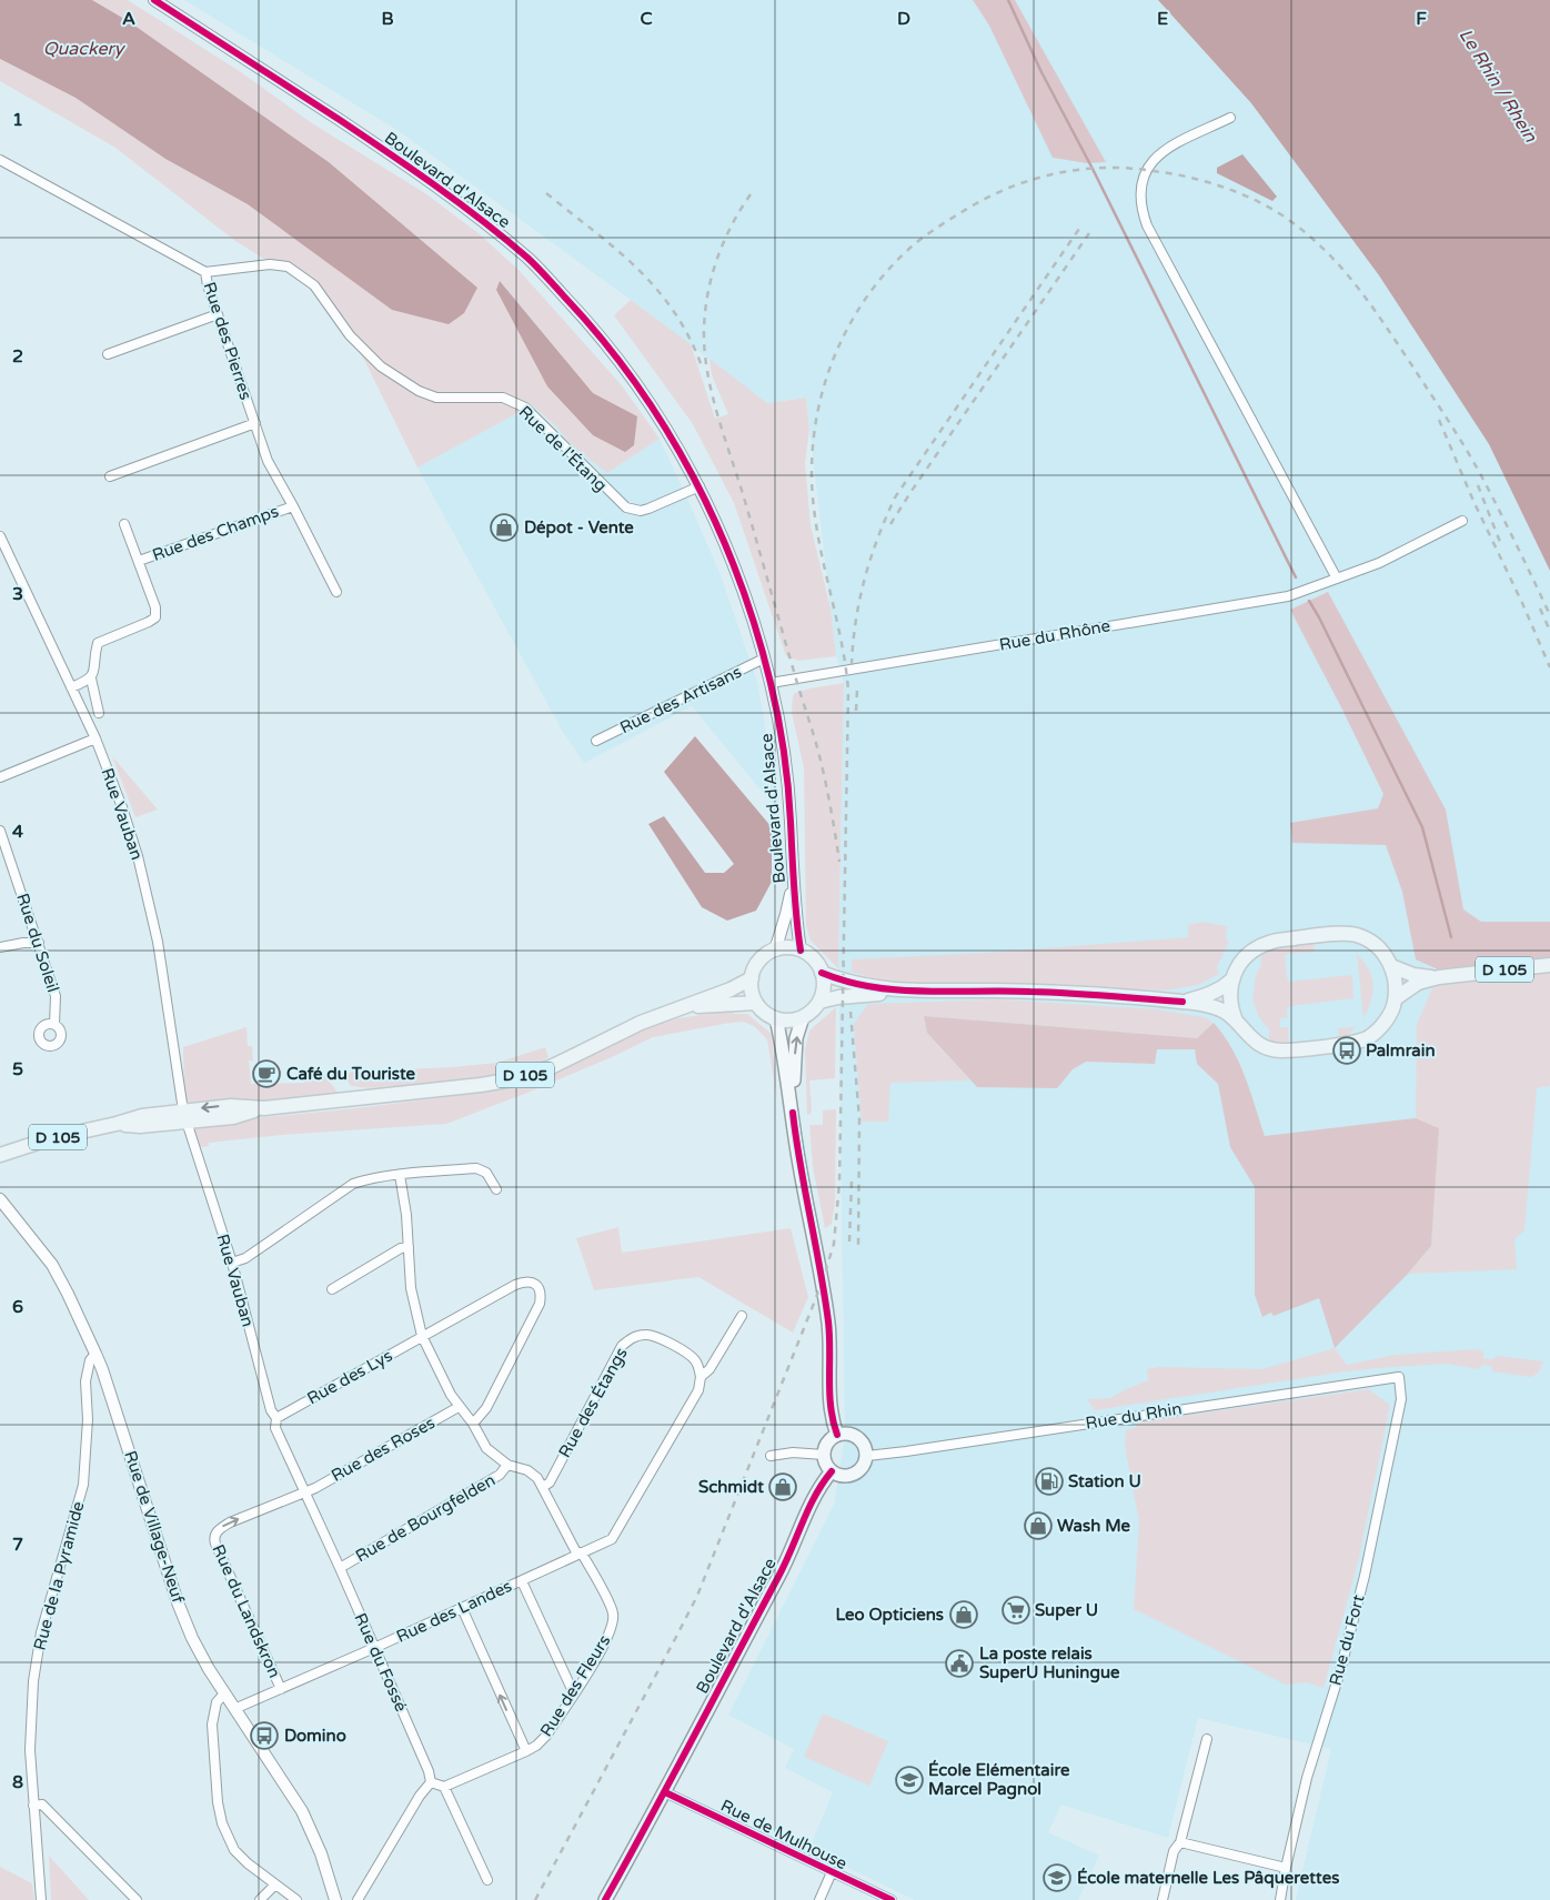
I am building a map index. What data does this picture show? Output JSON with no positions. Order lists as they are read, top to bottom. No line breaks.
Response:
{"streets":{"main road":["Boulevard d'Alsace","D 105"],"street":["Rue des Pierres","Rue de l'Étang","Rue des Champs","Rue du Rhône","Rue des Artisans","Rue Vauban","Rue du Soleil","Rue des Lys","Rue des Étangs","Rue du Rhin","Rue des Roses","Rue de Bourgfelden","Rue de Village-Neuf","Rue de la Pyramide","Rue du Landskron","Rue des Landes","Rue du Fort","Rue du Fossé","Rue des Fleurs","Rue de Mulhouse"]},"crossings":[["Boulevard d'Alsace","Rue de l'Étang"],["Boulevard d'Alsace","Rue du Rhône"],["Boulevard d'Alsace","Rue des Artisans"],["Boulevard d'Alsace","D 105"],["Boulevard d'Alsace","Rue du Rhin"],["Boulevard d'Alsace","Rue de Mulhouse"],["Rue des Pierres","Rue de l'Étang"],["Rue des Pierres","Rue des Champs"],["Rue Vauban","D 105"],["Rue Vauban","Rue des Lys"],["Rue Vauban","Rue du Fossé"],["Rue des Lys","Rue des Fleurs"],["Rue des Étangs","Rue des Fleurs"],["Rue du Rhin","Rue du Fort"],["Rue des Roses","Rue du Landskron"],["Rue des Roses","Rue du Fossé"],["Rue des Roses","Rue des Fleurs"],["Rue de Bourgfelden","Rue du Fossé"],["Rue de Bourgfelden","Rue des Fleurs"],["Rue de Village-Neuf","Rue de la Pyramide"],["Rue de Village-Neuf","Rue des Landes"],["Rue du Landskron","Rue des Landes"],["Rue du Landskron","Rue du Fossé"],["Rue des Landes","Rue du Fossé"],["Rue des Landes","Rue des Fleurs"]],"water":["Quackery","Le Rhin / Rhein"],"places":{"shop":["Dépot - Vente","Schmidt","Wash Me","Leo Opticiens"],"bus stop":["Palmrain","Domino"],"cafe":["Café du Touriste"],"fuel station":["Station U"],"supermarket":["Super U"],"public building":["La poste relais SuperU Huningue"],"school or university":["École Elémentaire Marcel Pagnol","École maternelle Les Pâquerettes"]},"grid":{"columns":["A","B","C","D","E","F"],"rows":["1","2","3","4","5","6","7","8"]}}
